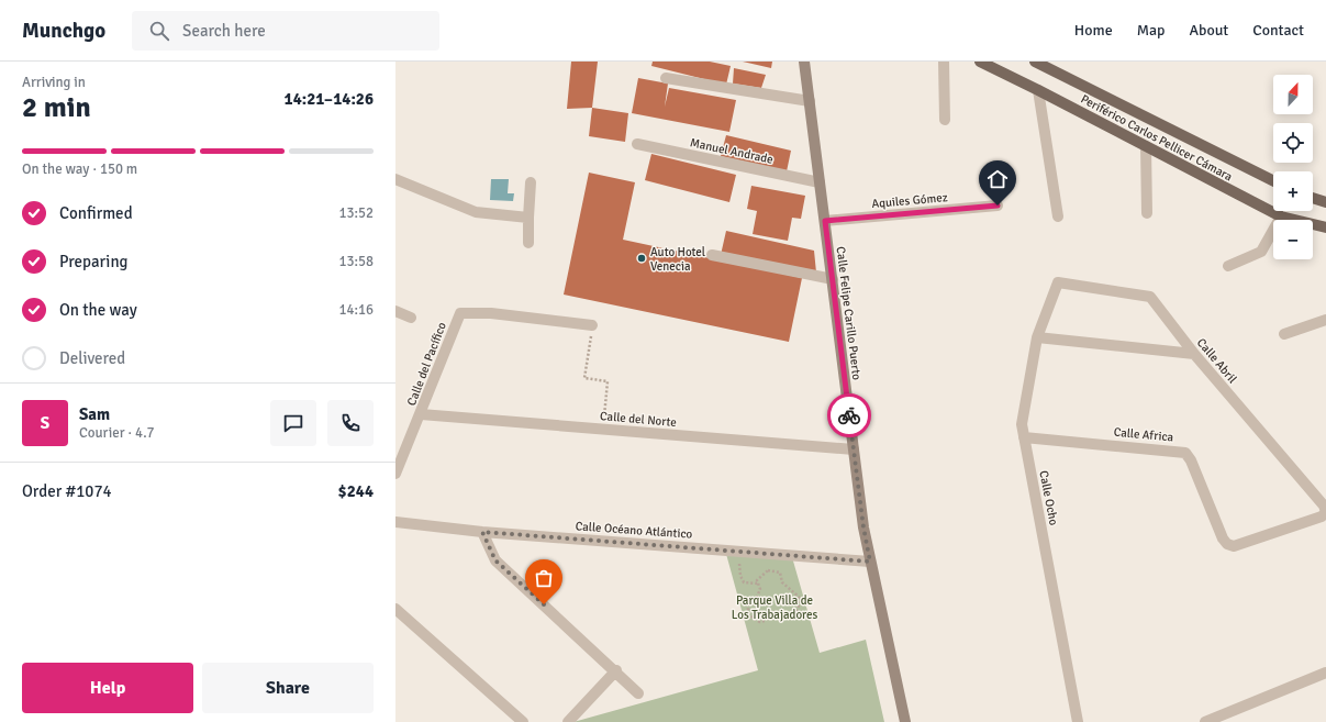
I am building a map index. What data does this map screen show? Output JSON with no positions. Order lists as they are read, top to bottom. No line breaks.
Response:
{"streets":{"main road":["Periférico Carlos Pellicer Cámara"],"street":["Manuel Andrade","Aquiles Gómez","Calle Felipe Carillo Puerto","Calle Abril","Calle del Pacífico","Calle del Norte","Calle Africa","Calle Ocho","Calle Océano Atlántico"]},"crossings":[["Manuel Andrade","Calle Felipe Carillo Puerto"],["Aquiles Gómez","Calle Felipe Carillo Puerto"],["Calle Felipe Carillo Puerto","Calle del Norte"],["Calle Felipe Carillo Puerto","Calle Océano Atlántico"],["Calle Abril","Calle Africa"],["Calle Abril","Calle Ocho"],["Calle del Pacífico","Calle del Norte"],["Calle Africa","Calle Ocho"]],"parks":["Parque Villa de Los Trabajadores"],"places":["Auto Hotel Venecia"],"north":"top","page":{"header":"Munchgo","search":"Search here","nav":["Home","Map","About","Contact"],"heading":["2 min","Arriving in","14:21–14:26"],"panel":["Sam","Courier · 4.7","Order #1074","$244"],"map_buttons":["+","−"],"bar":"On the way · 150 m","list":[["Confirmed","13:52"],["Preparing","13:58"],["On the way","14:16"],"Delivered"],"round":"S","buttons":["Help","Share"]}}
